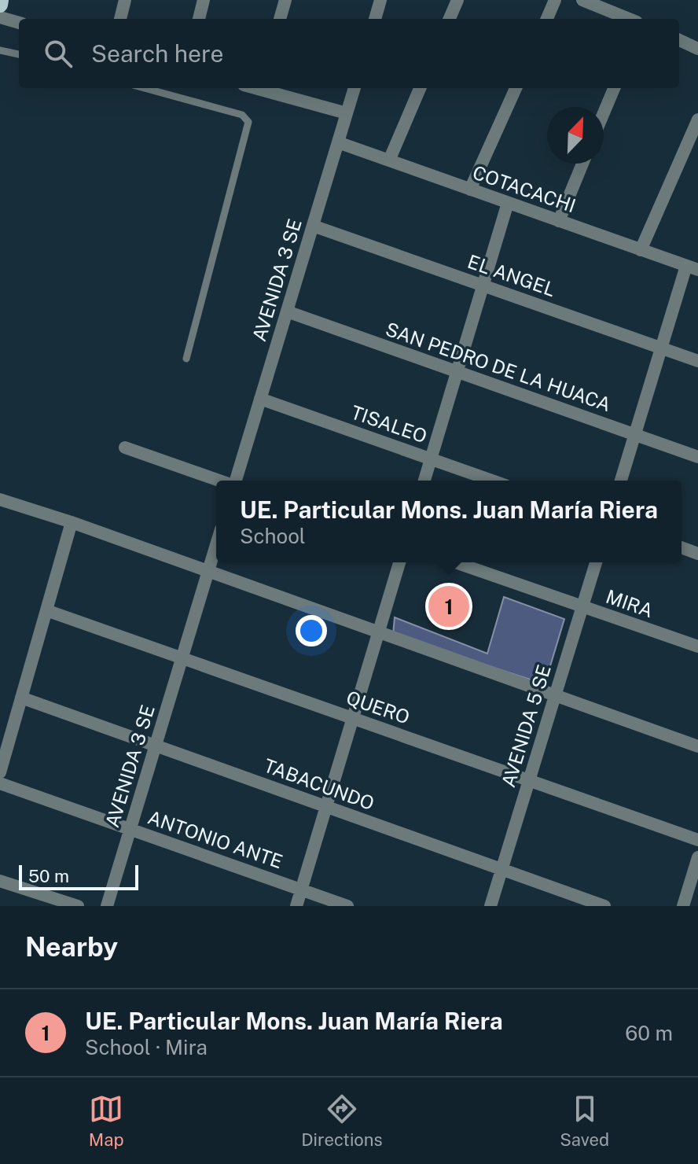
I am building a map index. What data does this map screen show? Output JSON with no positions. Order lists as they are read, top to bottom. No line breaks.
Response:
{"streets":{"street":["COTACACHI","EL ANGEL","AVENIDA 3 SE","SAN PEDRO DE LA HUACA","TISALEO","MIRA","QUERO","AVENIDA 5 SE","TABACUNDO","ANTONIO ANTE"]},"crossings":[["COTACACHI","AVENIDA 3 SE"],["EL ANGEL","AVENIDA 3 SE"],["AVENIDA 3 SE","SAN PEDRO DE LA HUACA"],["AVENIDA 3 SE","TISALEO"],["AVENIDA 3 SE","QUERO"],["AVENIDA 3 SE","TABACUNDO"],["AVENIDA 3 SE","ANTONIO ANTE"],["MIRA","AVENIDA 5 SE"],["QUERO","AVENIDA 5 SE"],["AVENIDA 5 SE","TABACUNDO"]],"scale_bar":"50 m","north":"top right","page":{"search":"Search here","popup":["UE. Particular Mons. Juan María Riera","School"],"pins":"1","scale":"50 m","heading":"Nearby","list":[{"mark":"1","name":"UE. Particular Mons. Juan María Riera","note":"School · Mira","value":"60 m"}],"nav":["Map","Directions","Saved"]}}
